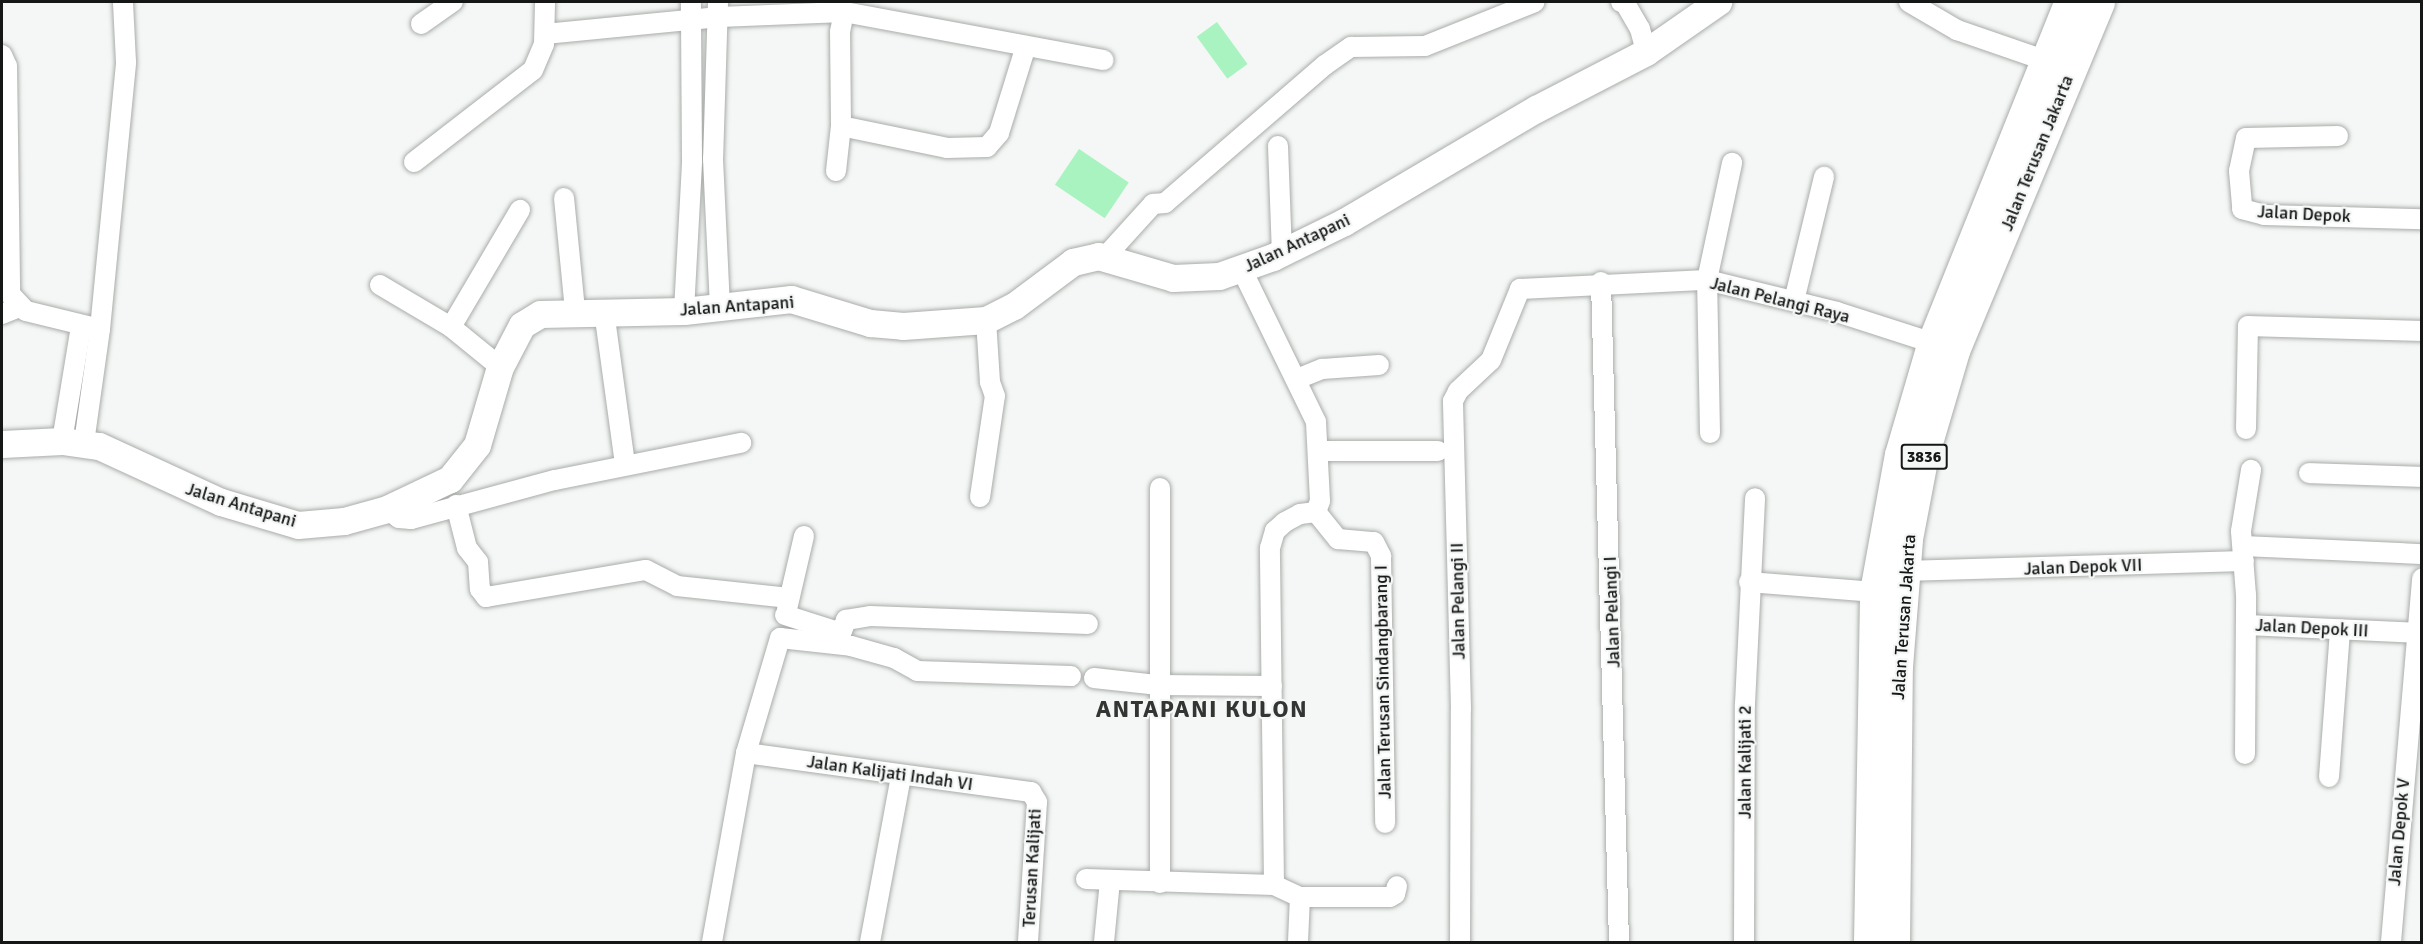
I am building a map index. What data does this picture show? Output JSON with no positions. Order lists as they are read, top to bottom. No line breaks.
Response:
{"streets":{"main road":["Jalan Terusan Jakarta","3836"],"street":["Jalan Depok","Jalan Antapani","Jalan Pelangi Raya","Jalan Depok VII","Jalan Pelangi II","Jalan Pelangi I","Jalan Depok III","Jalan Terusan Sindangbarang I","Jalan Kalijati 2","Jalan Kalijati Indah VI","Jalan Depok V","Terusan Kalijati"]},"crossings":[["Jalan Terusan Jakarta","Jalan Pelangi Raya"],["Jalan Terusan Jakarta","Jalan Depok VII"],["Jalan Pelangi Raya","Jalan Pelangi II"],["Jalan Pelangi Raya","Jalan Pelangi I"],["Jalan Depok VII","Jalan Depok III"],["Jalan Depok III","Jalan Depok V"],["Jalan Kalijati Indah VI","Terusan Kalijati"]],"districts":["ANTAPANI KULON"]}
